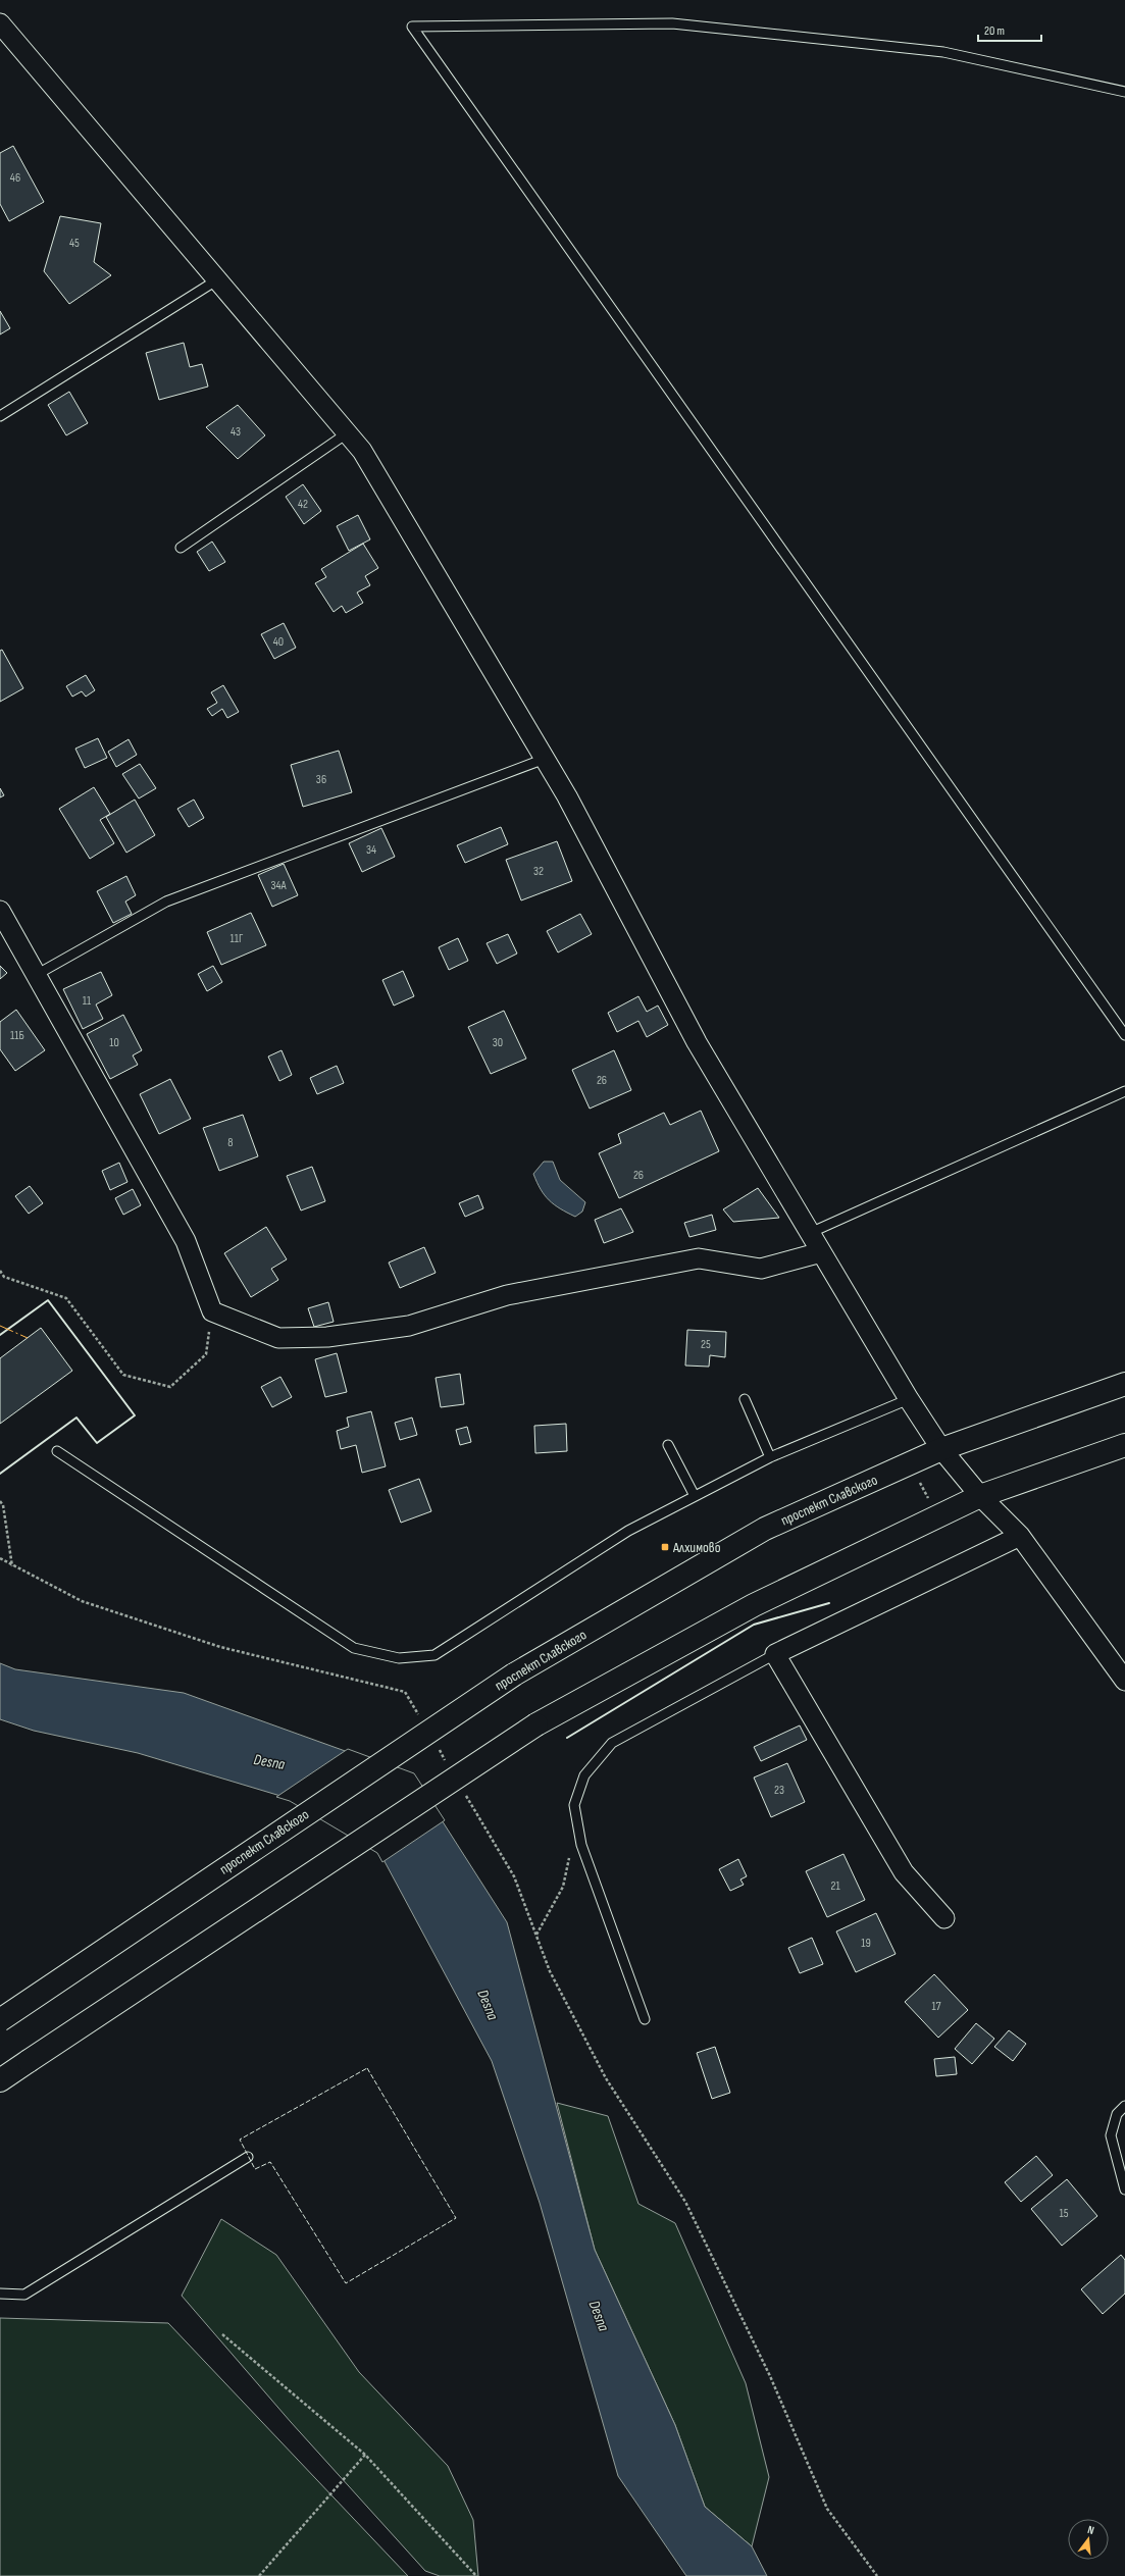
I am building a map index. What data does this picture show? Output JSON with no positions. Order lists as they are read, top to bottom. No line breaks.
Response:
{"streets":{"main road":["проспект Славского"]},"water":["Desna"],"places":{"transit":["Алхимово"]},"house_numbers":["46","45","43","42","40","36","34","32","34А","11Г","11","11Б","10","30","26","8","26","25","23","21","19","17","15"],"scale_bar":"20 m","north":"top"}
